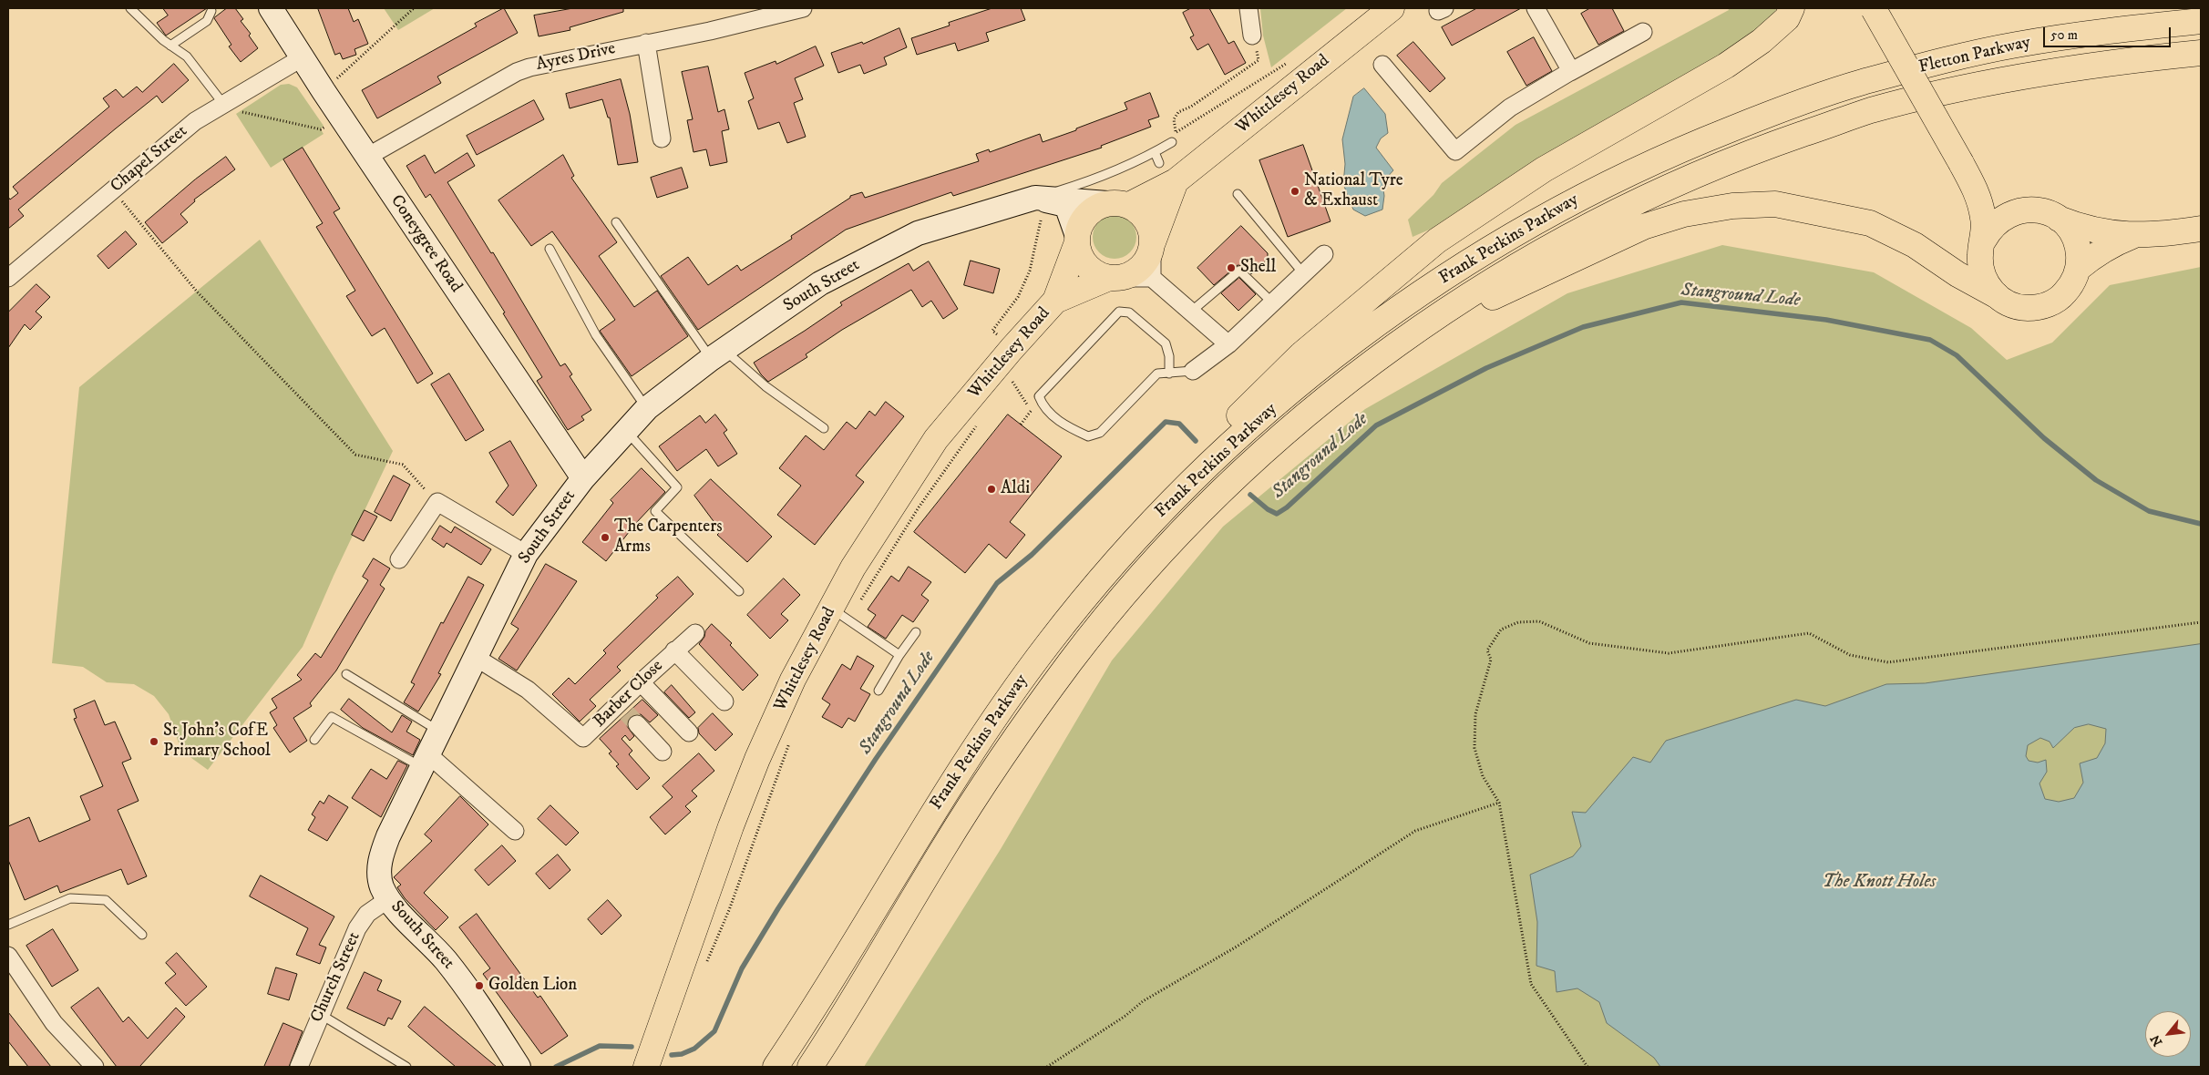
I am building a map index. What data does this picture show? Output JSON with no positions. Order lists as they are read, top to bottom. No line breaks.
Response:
{"streets":{"main road":["Fletton Parkway","Whittlesey Road","Frank Perkins Parkway"],"street":["Ayres Drive","Chapel Street","Coneygree Road","South Street","Barber Close","Church Street"]},"crossings":[["Fletton Parkway","Frank Perkins Parkway"],["Ayres Drive","Coneygree Road"],["Whittlesey Road","South Street"],["Chapel Street","Coneygree Road"],["Coneygree Road","South Street"],["South Street","Barber Close"],["South Street","Church Street"]],"water":["Stanground Lode","The Knott Holes"],"places":["National Tyre & Exhaust","Shell","Aldi","The Carpenters Arms","St John's CofE Primary School","Golden Lion"],"scale_bar":"50 m","north":"bottom left"}
